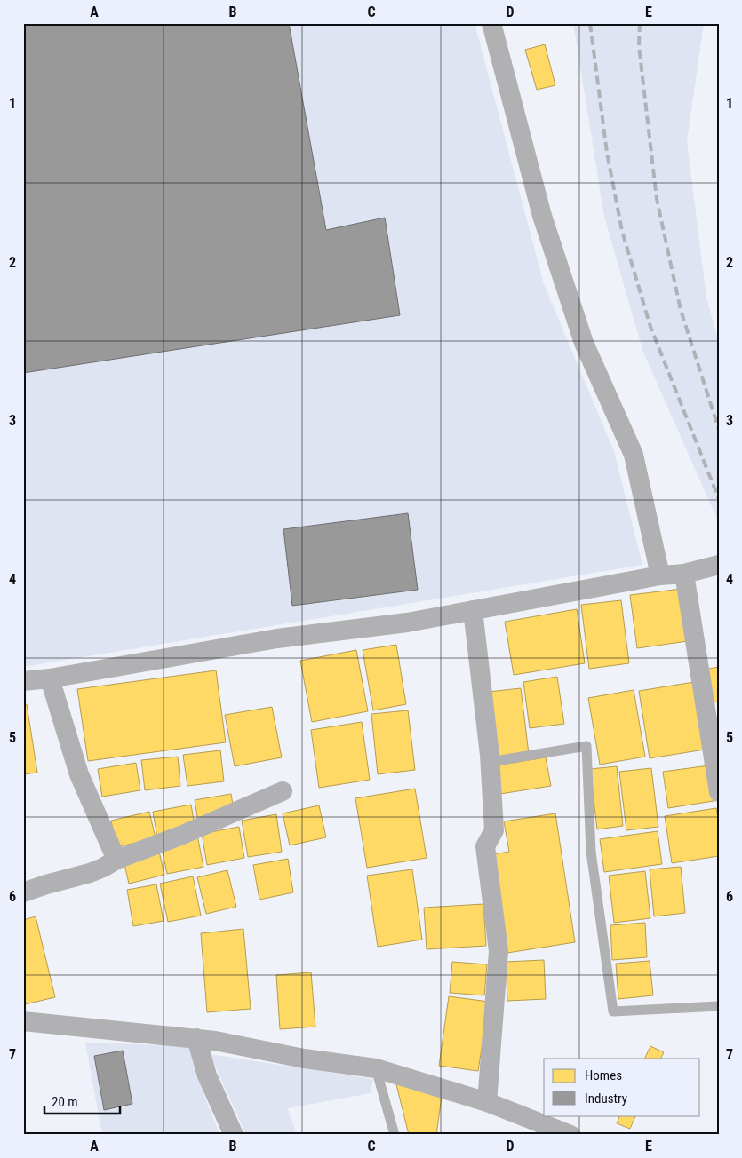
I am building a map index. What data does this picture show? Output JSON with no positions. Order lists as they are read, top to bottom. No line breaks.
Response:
{"legend":["Homes","Industry"],"scale_bar":"20 m","grid":{"columns":["A","B","C","D","E"],"rows":["1","2","3","4","5","6","7"]}}
